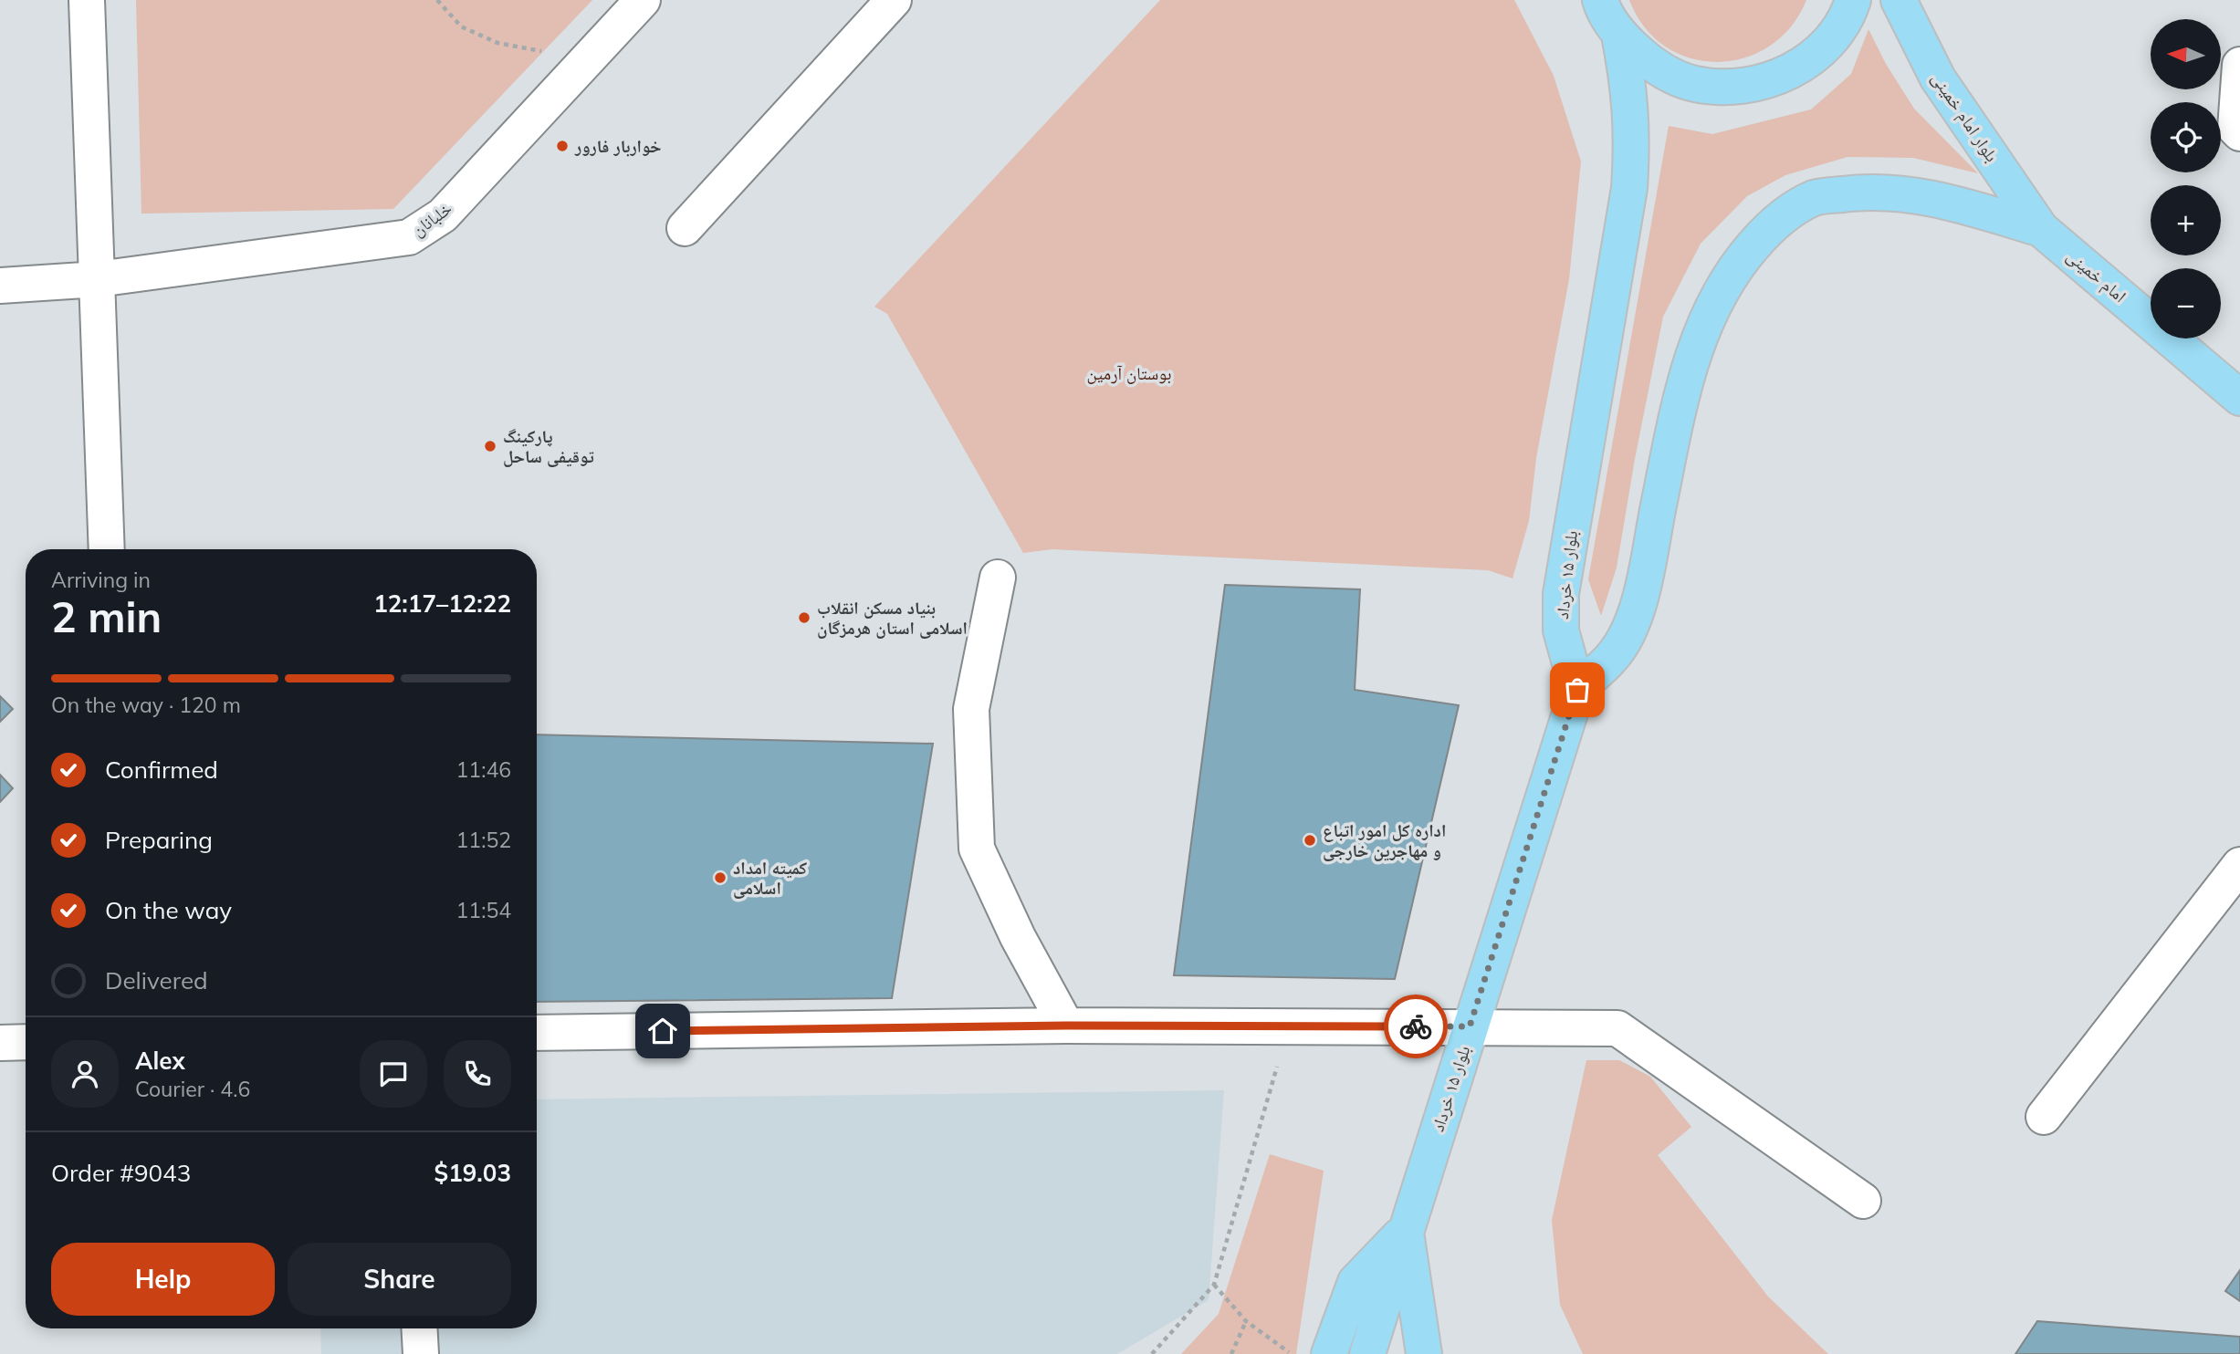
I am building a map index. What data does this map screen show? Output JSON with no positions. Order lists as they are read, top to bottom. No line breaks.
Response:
{"streets":{"main road":["بلوار امام خمینی","امام خمینی","بلوار ۱۵ خرداد"],"street":["خلبانان"]},"crossings":[["بلوار امام خمینی","امام خمینی"]],"parks":["بوستان آرمین"],"places":["خواربار فارور","پارکینگ توقیفی ساحل","بنیاد مسکن انقلاب اسلامی استان هرمزگان","اداره کل امور اتباع و مهاجرین خارجی","کمیته امداد اسلامی"],"north":"left","page":{"map_buttons":["+","−"],"heading":["2 min","Arriving in","12:17–12:22"],"panel":["Alex","Courier · 4.6","Order #9043","$19.03"],"bar":"On the way · 120 m","list":[["Confirmed","11:46"],["Preparing","11:52"],["On the way","11:54"],"Delivered"],"buttons":["Help","Share"]}}
